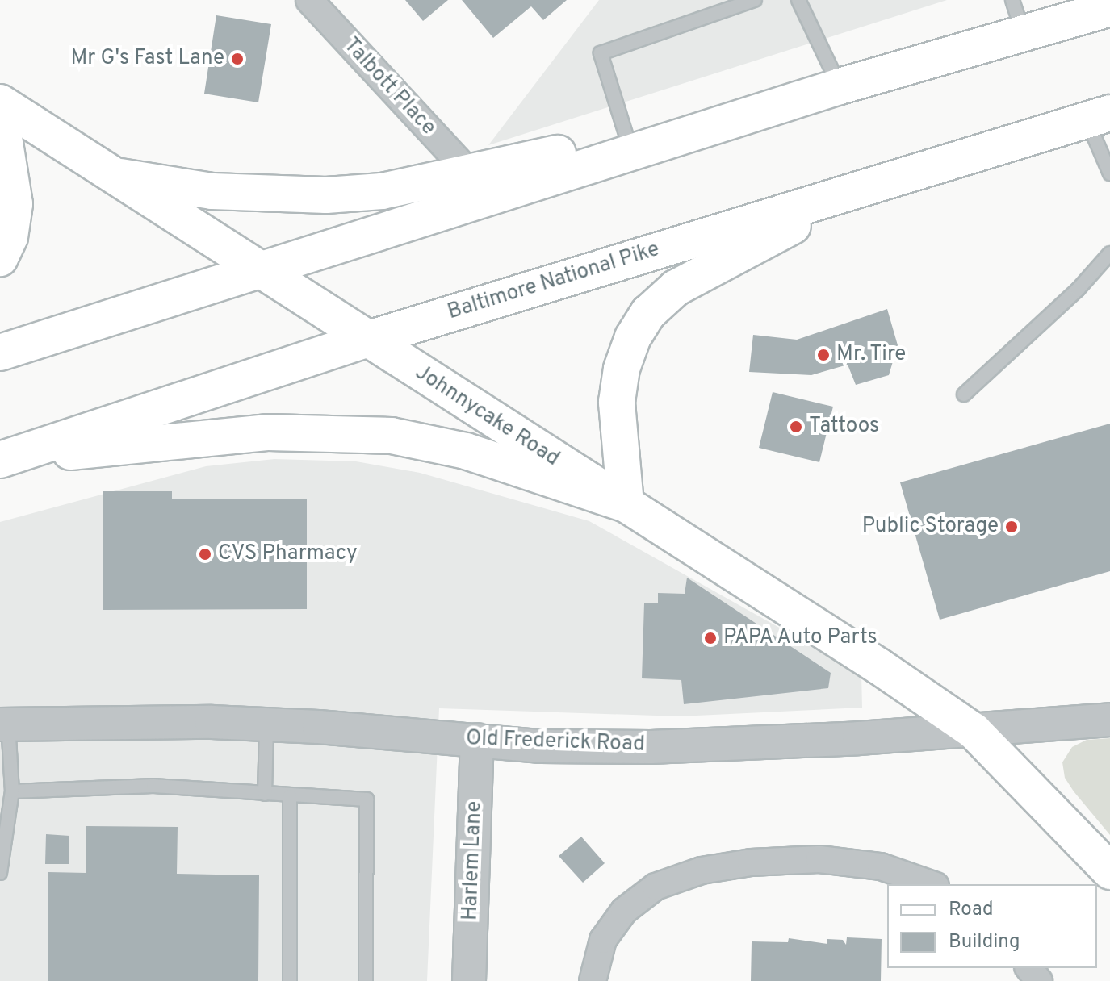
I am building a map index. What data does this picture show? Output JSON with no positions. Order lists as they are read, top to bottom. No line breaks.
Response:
{"streets":{"main road":["Baltimore National Pike","Johnnycake Road"],"street":["Talbott Place","Old Frederick Road","Harlem Lane"]},"crossings":[["Baltimore National Pike","Johnnycake Road"],["Johnnycake Road","Old Frederick Road"],["Old Frederick Road","Harlem Lane"]],"places":["Mr G's Fast Lane","Mr. Tire","Tattoos","Public Storage","CVS Pharmacy","PAPA Auto Parts"],"legend":["Road","Building"]}
